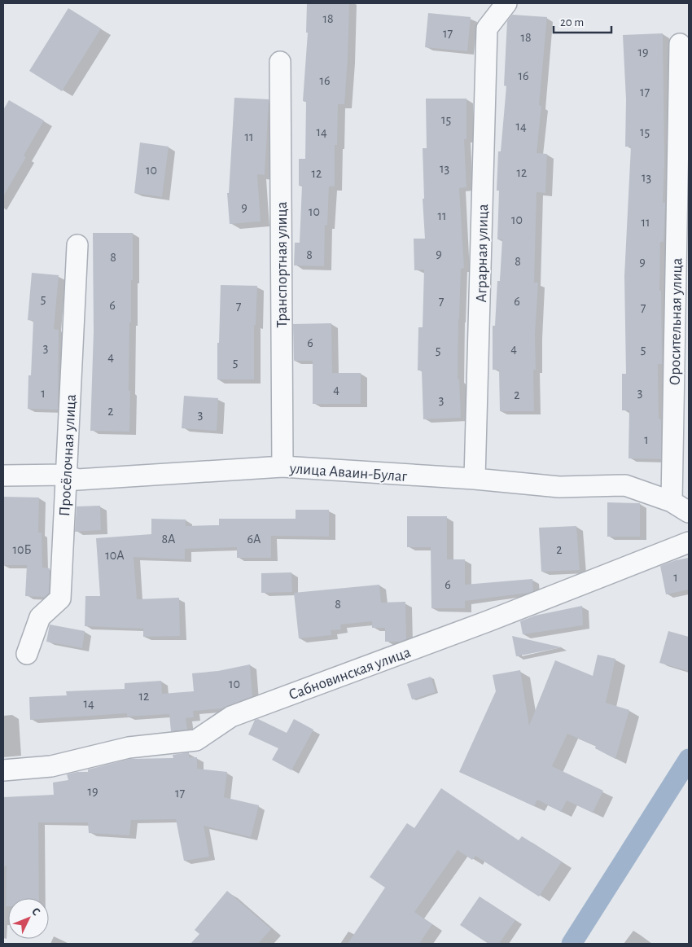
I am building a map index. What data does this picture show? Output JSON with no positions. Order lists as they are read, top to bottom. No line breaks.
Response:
{"streets":{"street":["Аграрная улица","Транспортная улица","Оросительная улица","Просёлочная улица","улица Аваин-Булаг","Сабновинская улица"]},"crossings":[["Аграрная улица","улица Аваин-Булаг"],["Транспортная улица","улица Аваин-Булаг"],["Оросительная улица","улица Аваин-Булаг"],["Просёлочная улица","улица Аваин-Булаг"]],"house_numbers":["18","17","18","19","16","16","17","15","14","14","15","11","13","10","12","12","13","9","10","11","10","11","9","8","8","8","9","5","7","6","6","7","7","6","3","4","5","5","4","5","4","3","1","2","3","2","3","1","8А","6А","10Б","2","10А","1","6","8","10","12","14","19","17"],"scale_bar":"20 m","north":"top right"}
